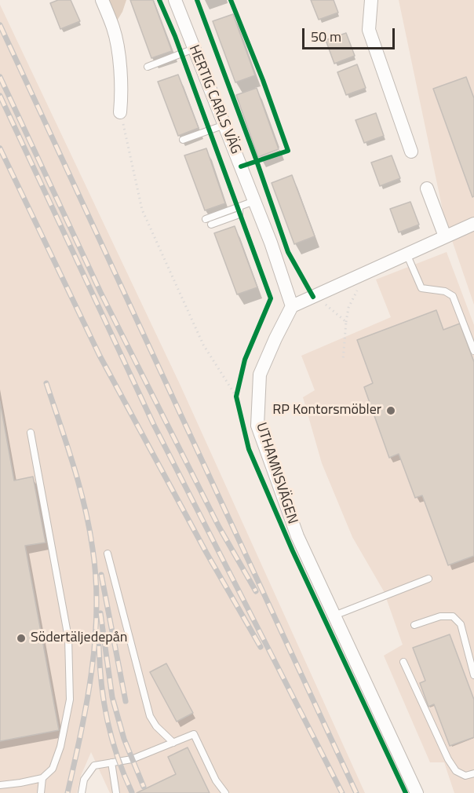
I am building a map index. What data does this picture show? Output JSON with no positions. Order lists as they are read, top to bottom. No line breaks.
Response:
{"streets":{"street":["HERTIG CARLS VÄG","UTHAMNSVÄGEN"]},"crossings":[["HERTIG CARLS VÄG","UTHAMNSVÄGEN"]],"places":["RP Kontorsmöbler","Södertäljedepån"],"scale_bar":"50 m"}
